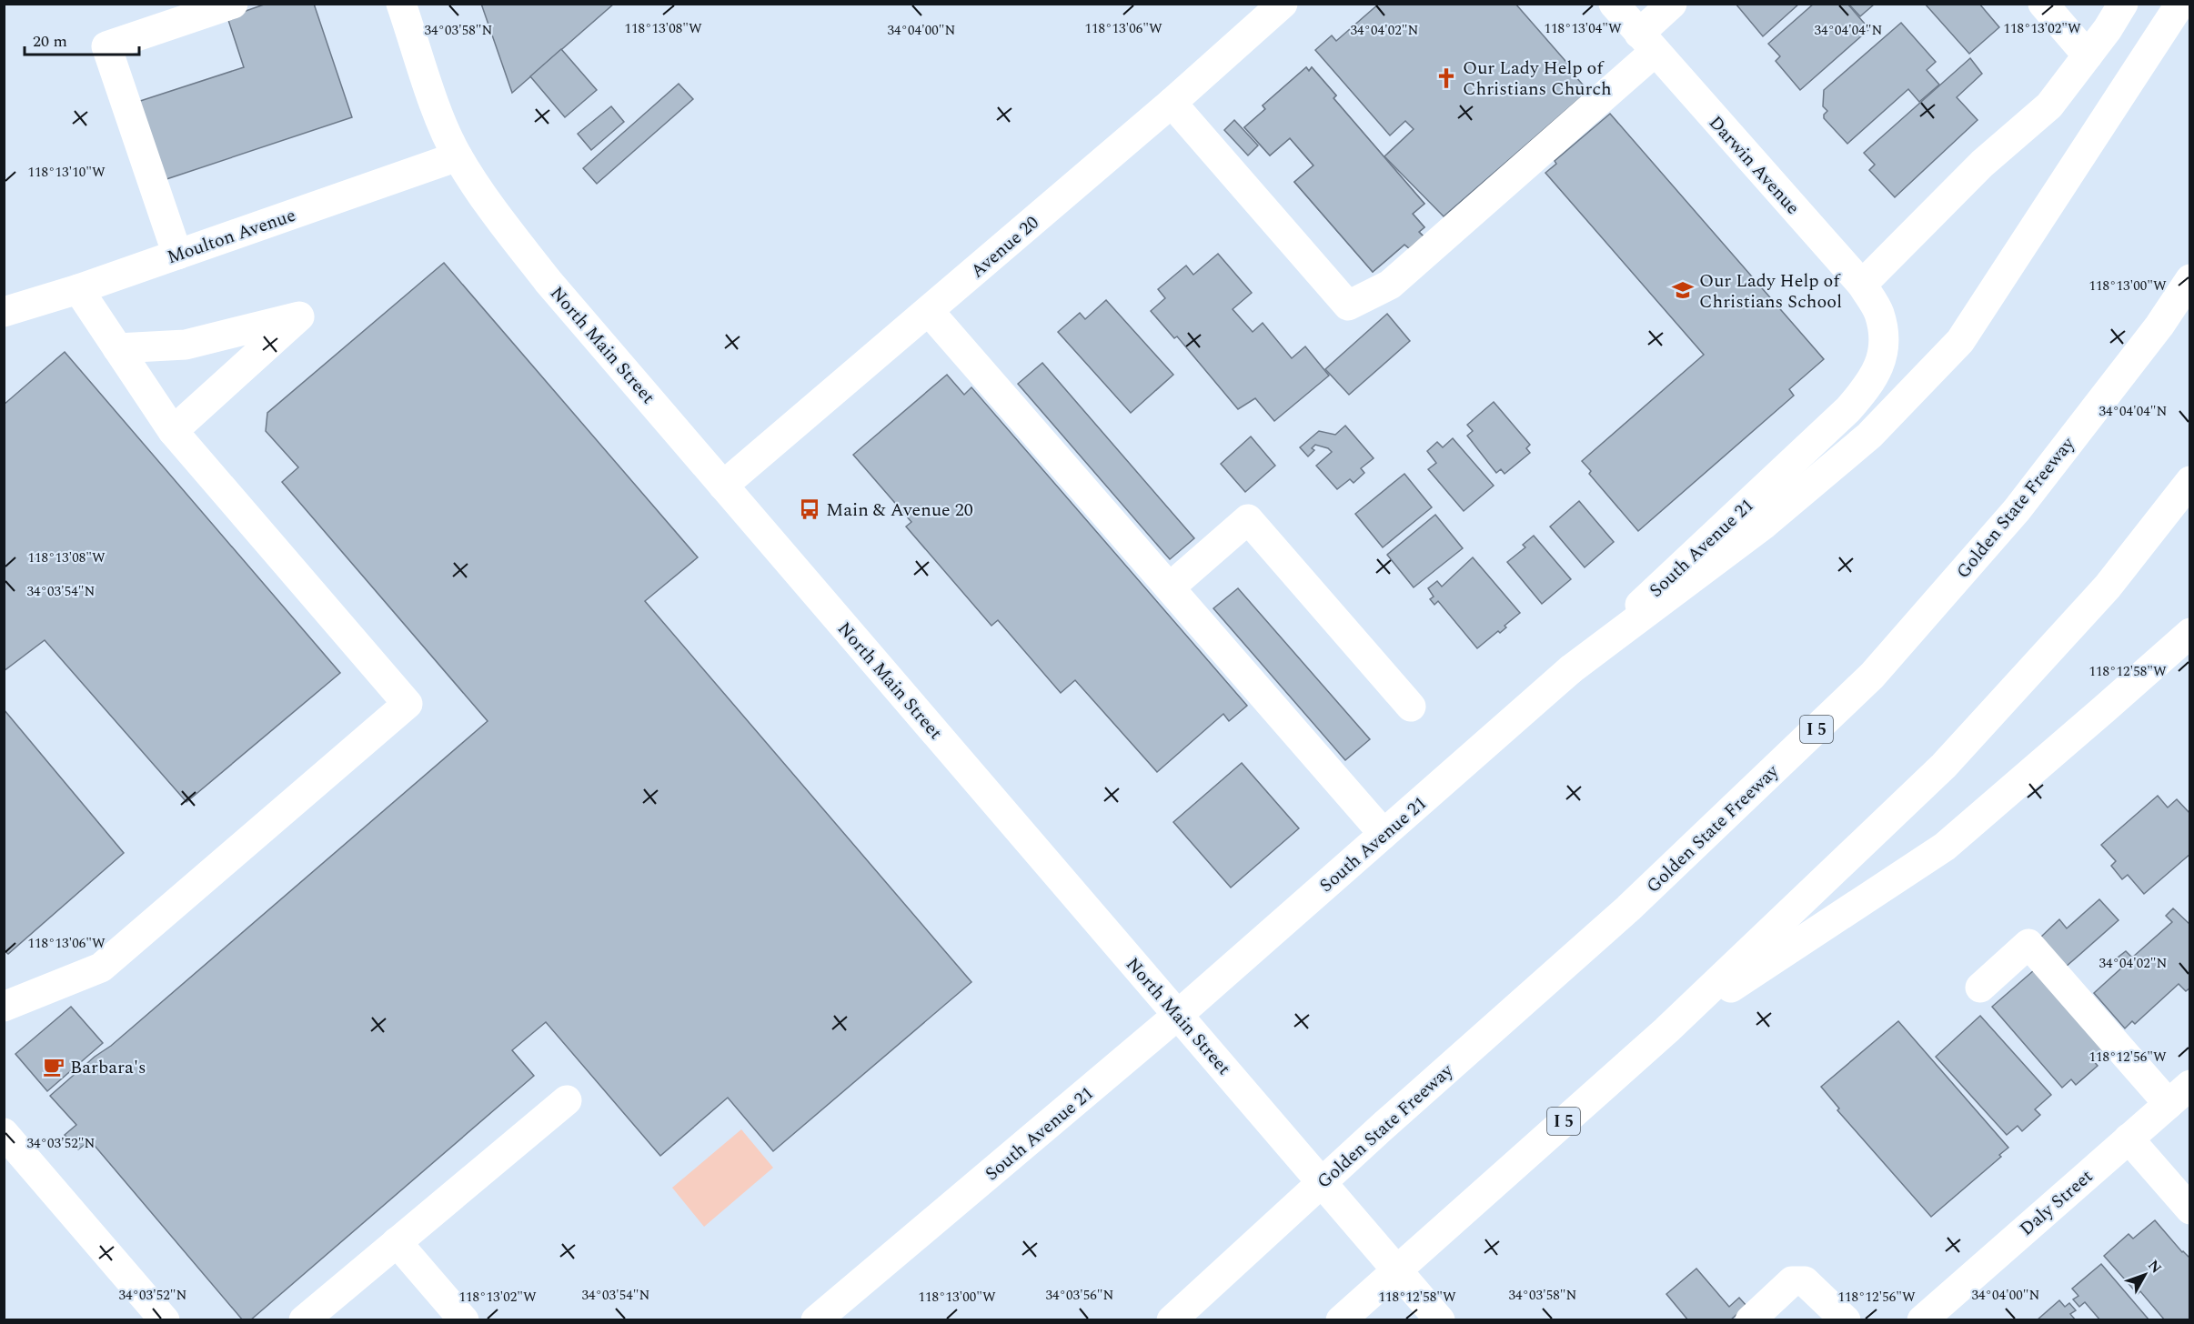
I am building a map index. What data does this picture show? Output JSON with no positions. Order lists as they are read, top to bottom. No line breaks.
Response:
{"streets":{"main road":["Darwin Avenue","Moulton Avenue","Avenue 20","North Main Street","Golden State Freeway","South Avenue 21","I 5","Daly Street"]},"crossings":[["Darwin Avenue","South Avenue 21"],["Moulton Avenue","North Main Street"],["Avenue 20","North Main Street"],["North Main Street","South Avenue 21"]],"places":{"church":["Our Lady Help of Christians Church"],"school or university":["Our Lady Help of Christians School"],"bus stop":["Main & Avenue 20"],"cafe":["Barbara's"]},"scale_bar":"20 m","north":"top right","coordinates":["118°13'08\"W","118°13'06\"W","118°13'04\"W","118°13'02\"W","34°03'58\"N","34°04'00\"N","34°04'02\"N","34°04'04\"N","118°13'10\"W","118°13'00\"W","34°03'54\"N","118°12'58\"W","118°12'56\"W","34°03'52\"N","34°03'56\"N"]}
